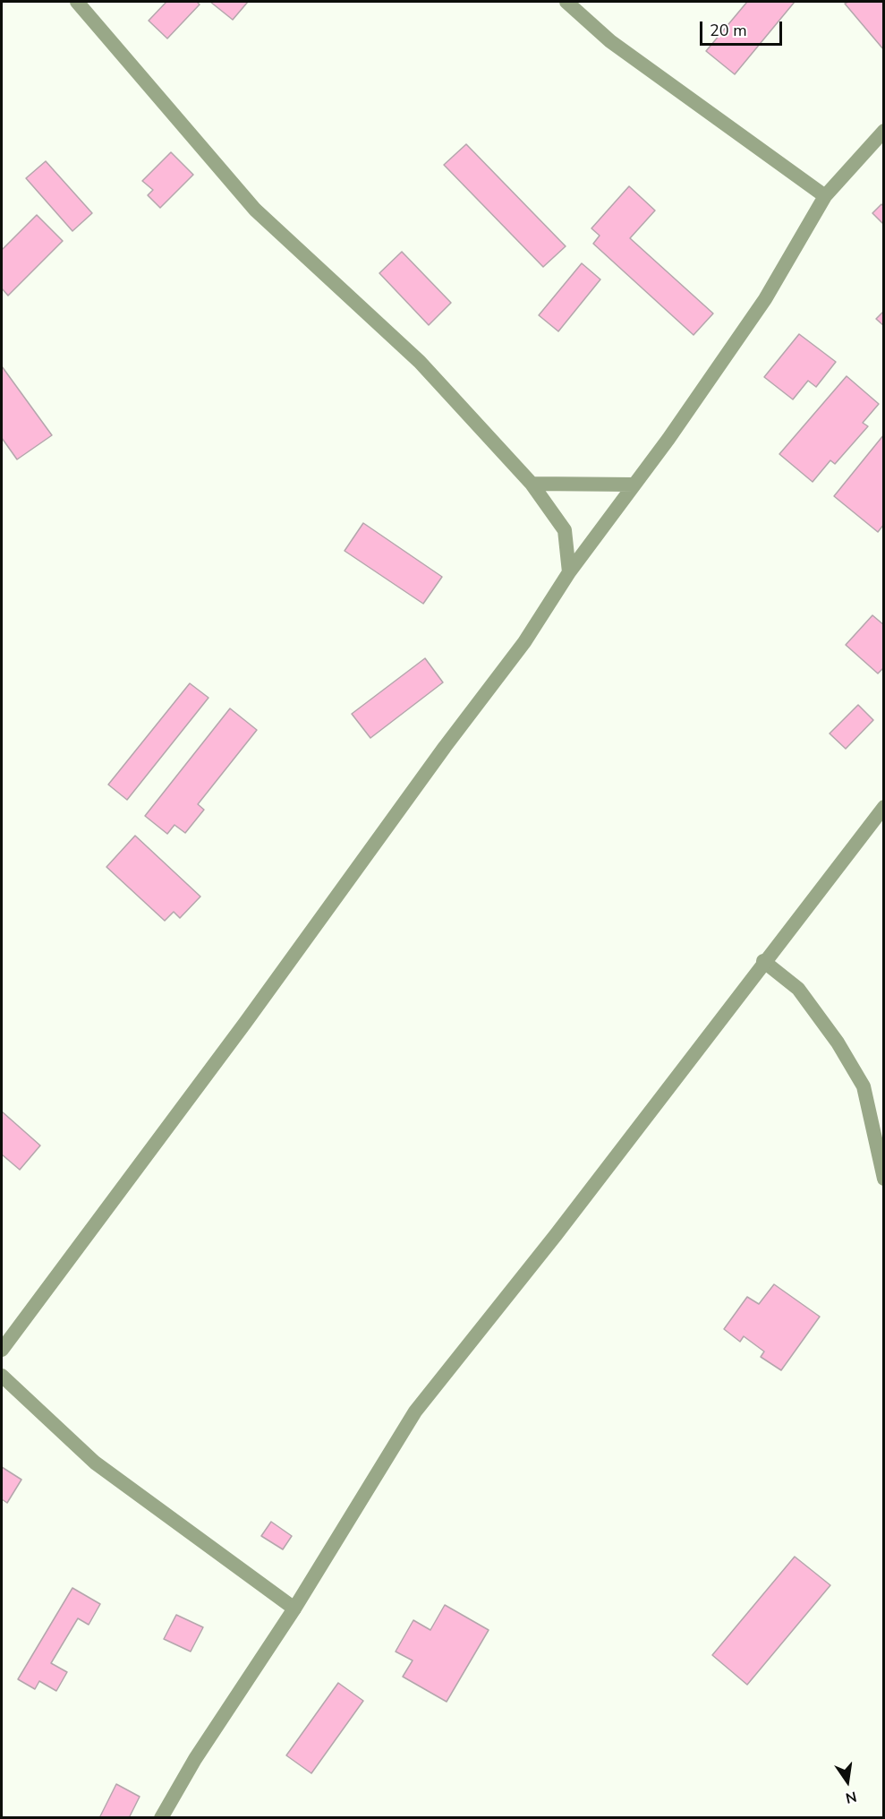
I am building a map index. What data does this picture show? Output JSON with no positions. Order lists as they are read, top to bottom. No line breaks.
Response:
{"scale_bar":"20 m","north":"bottom"}
